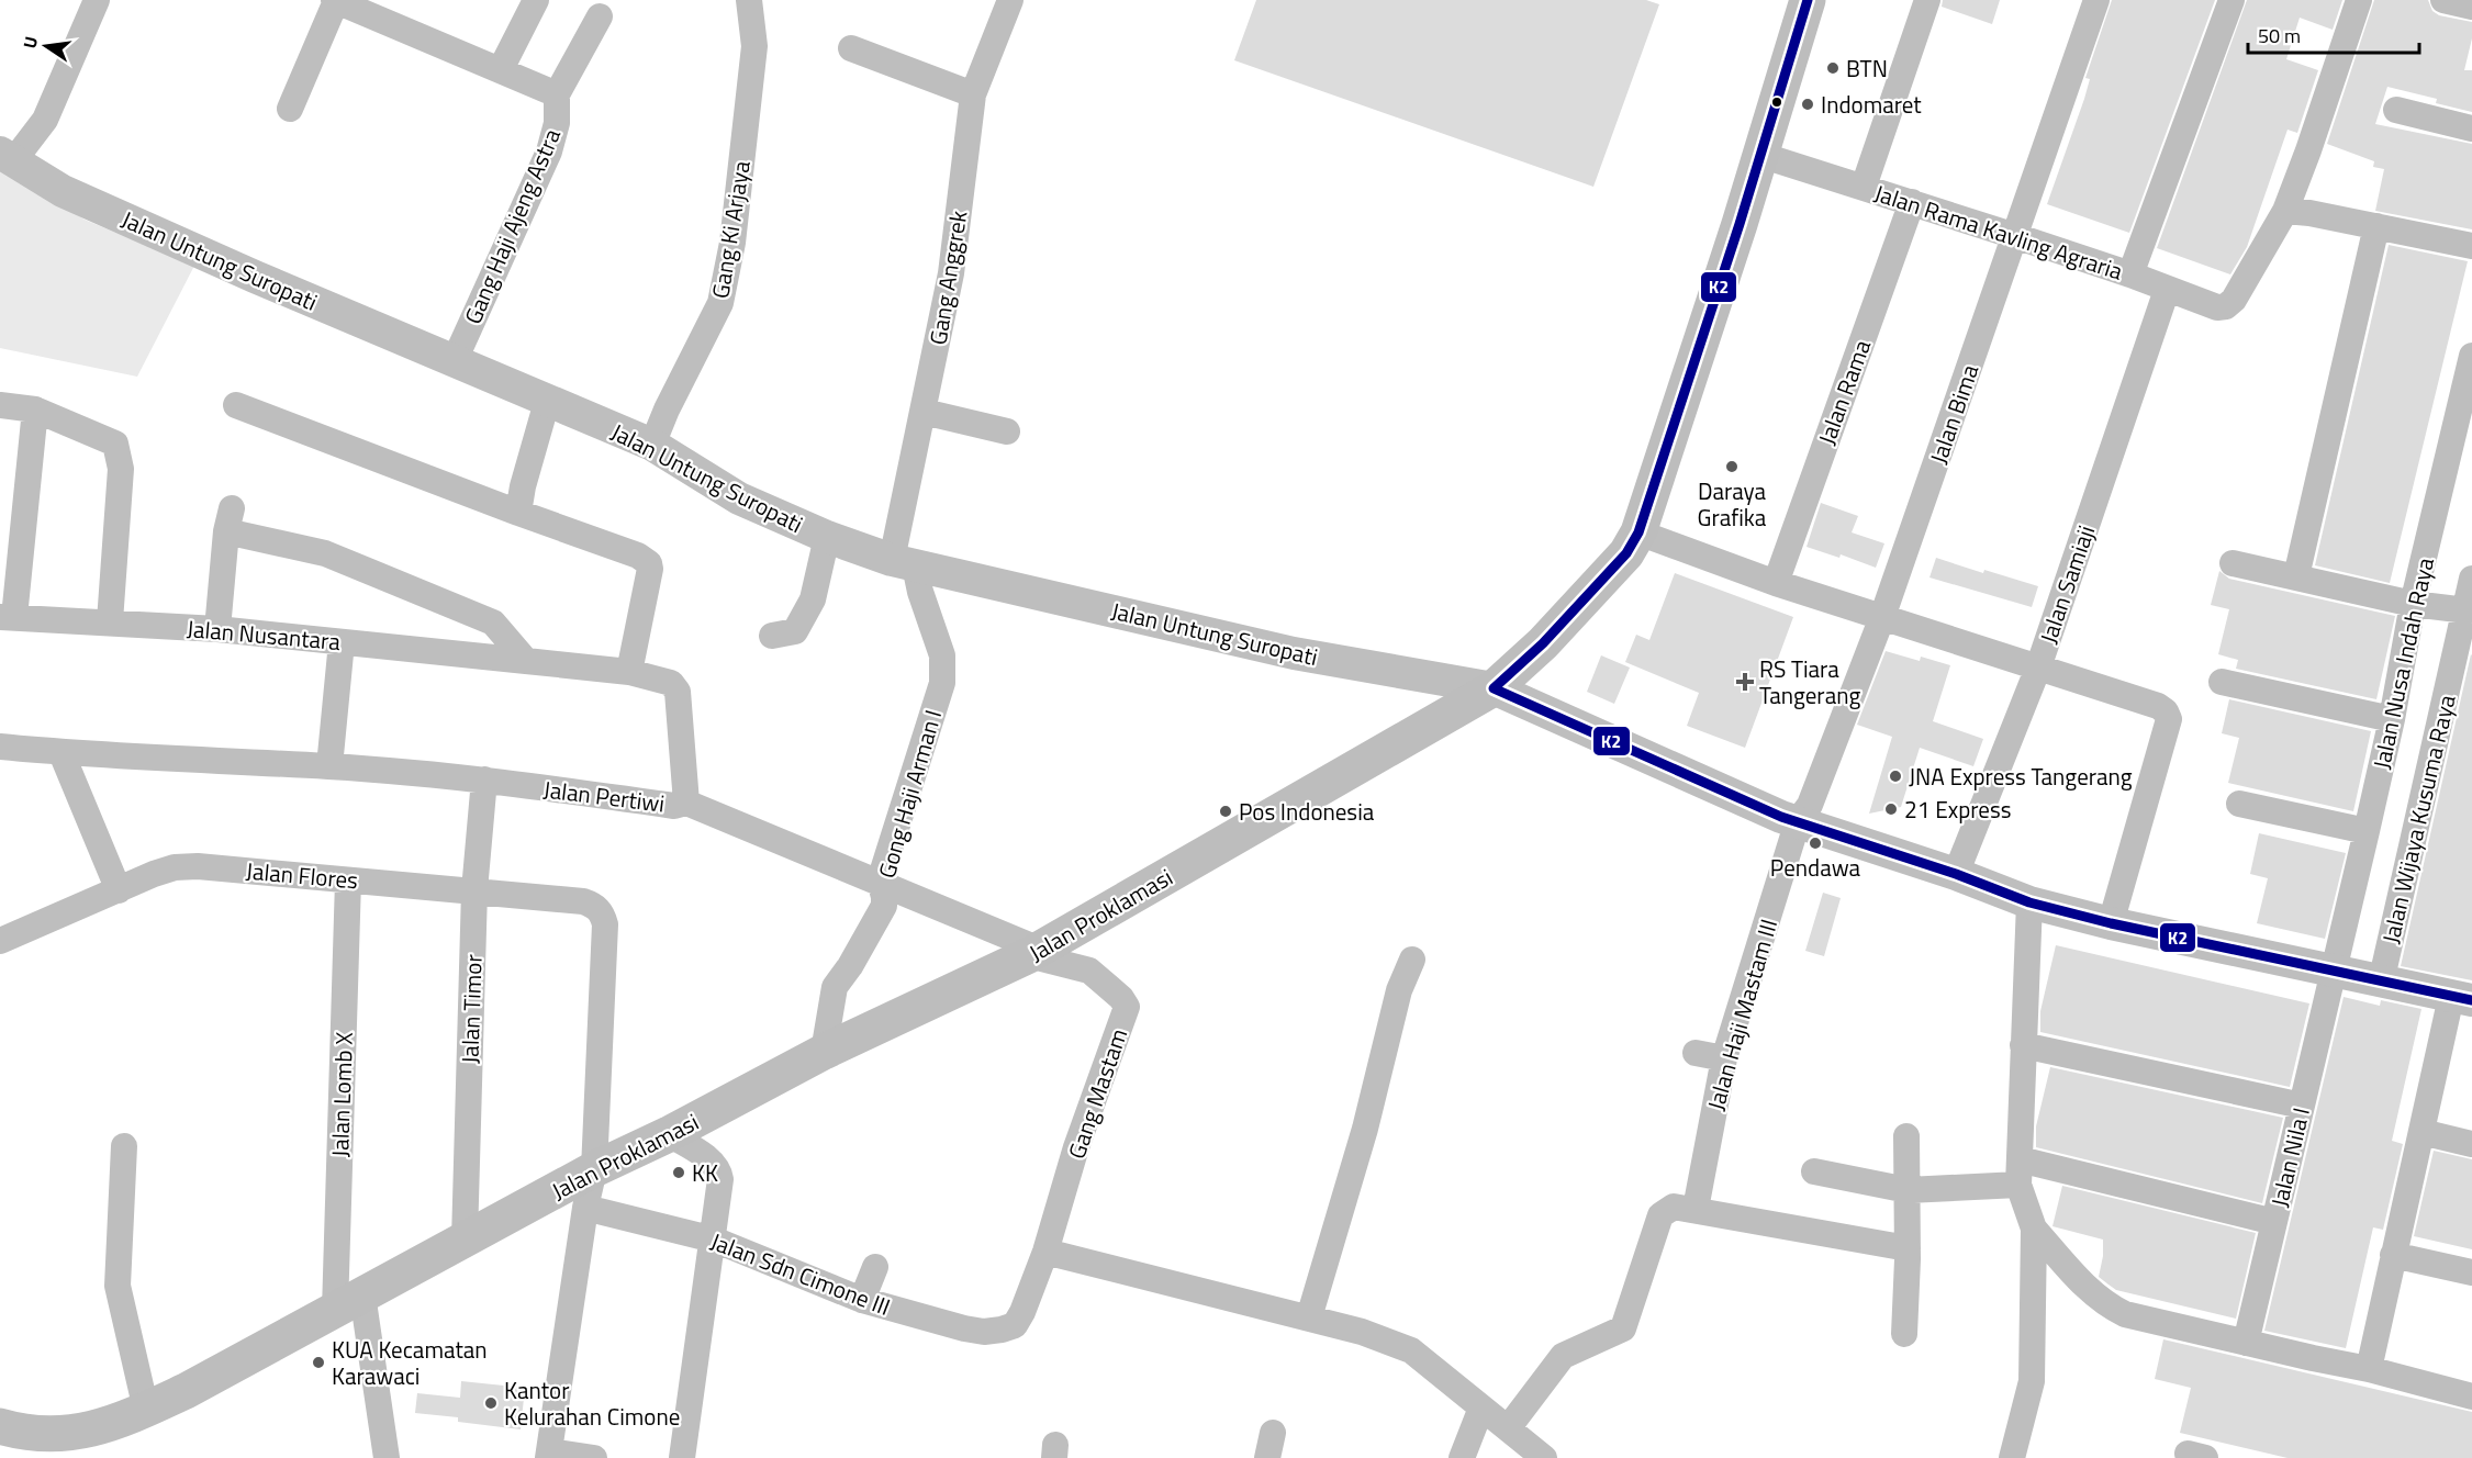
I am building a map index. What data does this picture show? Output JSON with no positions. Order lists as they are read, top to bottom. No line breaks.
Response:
{"streets":{"main road":["Jalan Proklamasi"],"street":["Gang Haji Ajeng Astra","Gang Ki Arjaya","Jalan Rama Kavling Agraria","Jalan Untung Suropati","Gang Anggrek","Jalan Rama","Jalan Bima","Jalan Samiaji","Jalan Nusantara","Jalan Nusa Indah Raya","Gong Haji Arman I","Jalan Pertiwi","Jalan Wijaya Kusuma Raya","Jalan Flores","Jalan Timor","Jalan Haji Mastam III","Gang Mastam","Jalan Lomb X","Jalan Nila I","Jalan Sdn Cimone III"]},"crossings":[["Gang Haji Ajeng Astra","Jalan Untung Suropati"],["Gang Ki Arjaya","Jalan Untung Suropati"],["Jalan Rama Kavling Agraria","Jalan Rama"],["Jalan Rama Kavling Agraria","Jalan Bima"],["Jalan Rama Kavling Agraria","Jalan Samiaji"],["Jalan Rama Kavling Agraria","Jalan Proklamasi"],["Jalan Untung Suropati","Gang Anggrek"],["Jalan Untung Suropati","Jalan Bima"],["Jalan Untung Suropati","Jalan Samiaji"],["Jalan Untung Suropati","Jalan Nusa Indah Raya"],["Jalan Untung Suropati","Gong Haji Arman I"],["Jalan Untung Suropati","Jalan Wijaya Kusuma Raya"],["Jalan Untung Suropati","Jalan Proklamasi"],["Jalan Untung Suropati","Jalan Haji Mastam III"],["Jalan Untung Suropati","Jalan Nila I"],["Gang Anggrek","Gong Haji Arman I"],["Jalan Bima","Jalan Haji Mastam III"],["Jalan Nusantara","Jalan Pertiwi"],["Jalan Nusa Indah Raya","Jalan Wijaya Kusuma Raya"],["Jalan Nusa Indah Raya","Jalan Nila I"],["Gong Haji Arman I","Jalan Proklamasi"],["Jalan Pertiwi","Jalan Timor"],["Jalan Flores","Jalan Proklamasi"],["Jalan Flores","Jalan Timor"],["Jalan Flores","Jalan Lomb X"],["Jalan Proklamasi","Jalan Timor"],["Jalan Proklamasi","Gang Mastam"],["Jalan Proklamasi","Jalan Lomb X"],["Gang Mastam","Jalan Sdn Cimone III"]],"places":{"other":["BTN","Indomaret","Daraya Grafika","JNA Express Tangerang","21 Express","Pos Indonesia","Pendawa","KK","KUA Kecamatan Karawaci","Kantor Kelurahan Cimone"],"health":["RS Tiara Tangerang"]},"lines":["transit line K2"],"scale_bar":"50 m","north":"left"}
